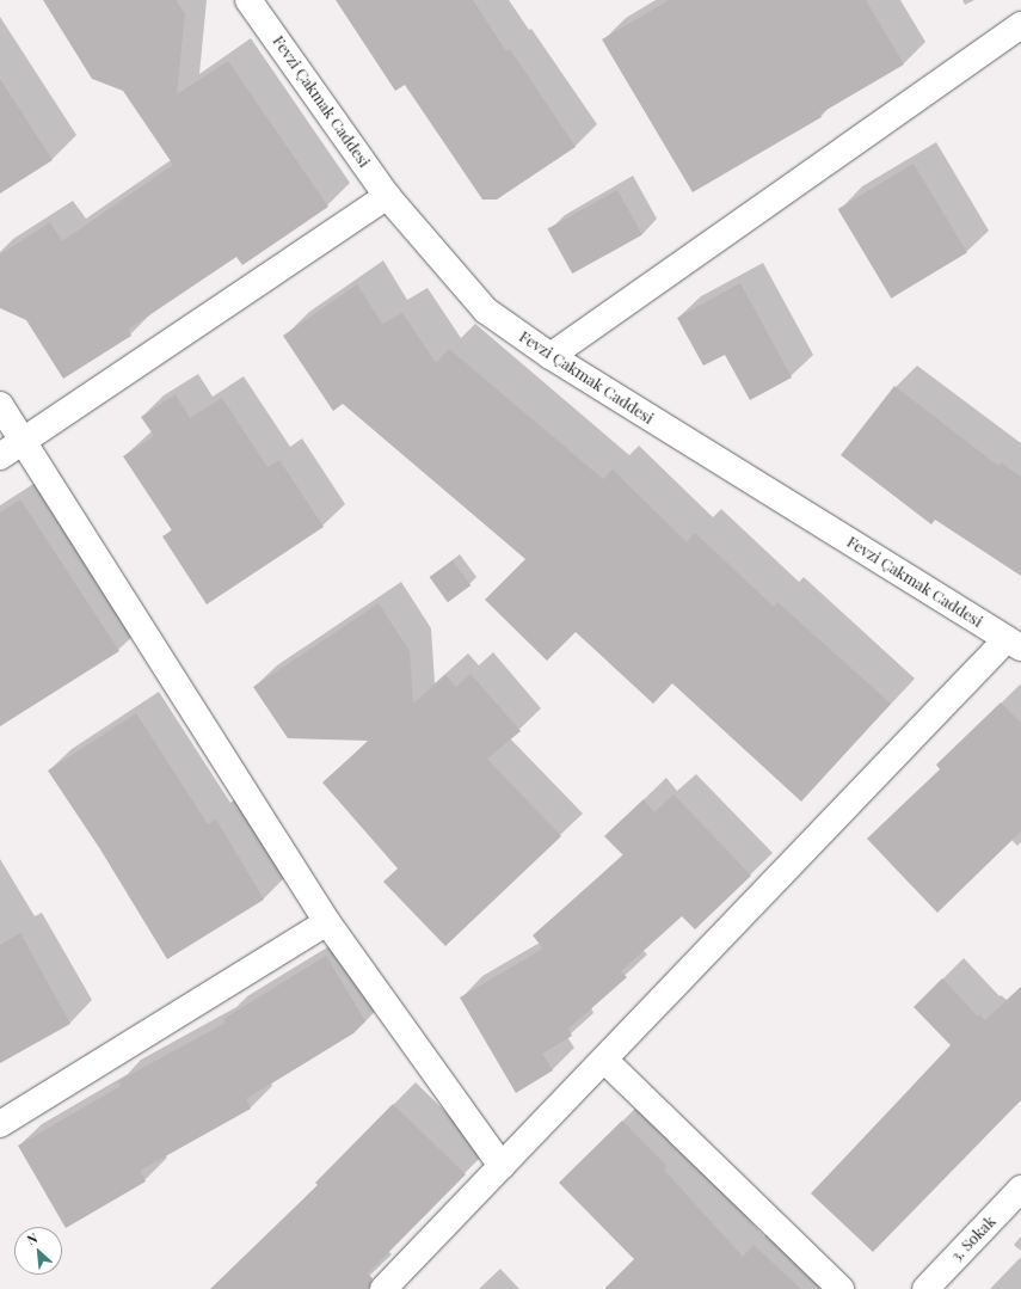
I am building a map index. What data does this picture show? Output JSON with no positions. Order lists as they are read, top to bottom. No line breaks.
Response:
{"streets":{"street":["Fevzi Çakmak Caddesi","3. Sokak"]},"north":"top left"}
